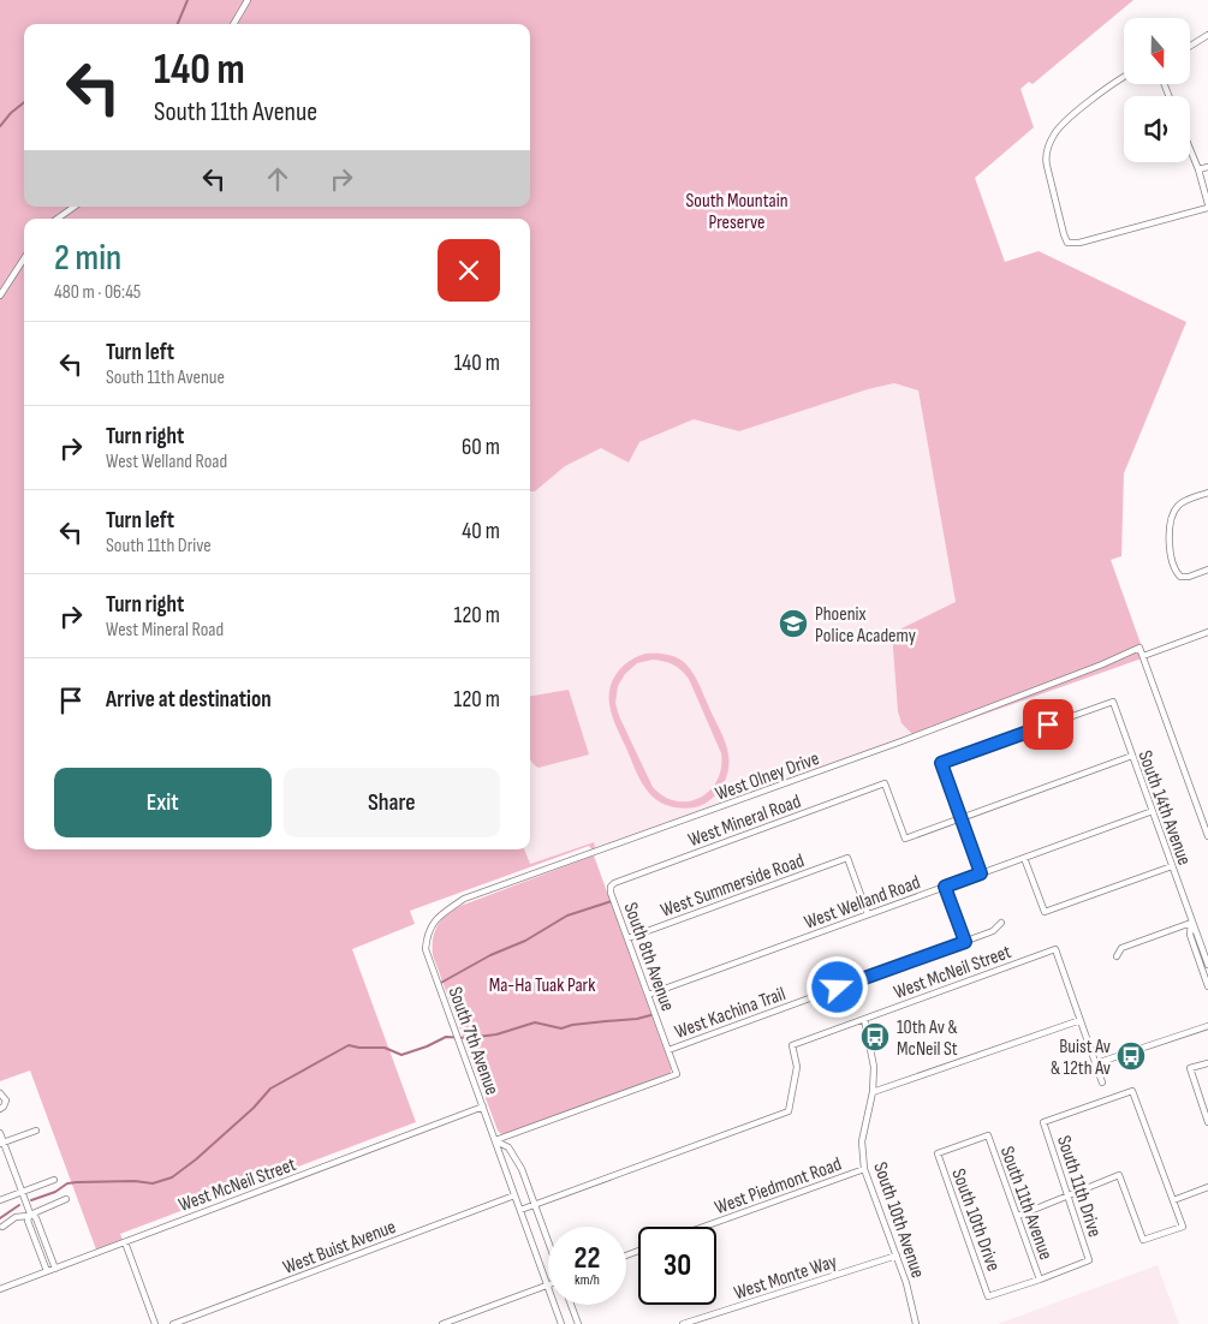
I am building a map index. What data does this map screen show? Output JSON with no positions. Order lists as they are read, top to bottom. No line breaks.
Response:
{"streets":{"street":["West Olney Drive","South 14th Avenue","West Mineral Road","West Summerside Road","West Welland Road","South 8th Avenue","West McNeil Street","West Kachina Trail","South 7th Avenue","West Piedmont Road","South 11th Drive","South 11th Avenue","South 10th Avenue","South 10th Drive","West Buist Avenue","West Monte Way"]},"crossings":[["West Olney Drive","South 7th Avenue"],["South 14th Avenue","West Mineral Road"],["South 14th Avenue","West Welland Road"],["West Mineral Road","South 8th Avenue"],["West Summerside Road","West Welland Road"],["West Summerside Road","South 8th Avenue"],["West Welland Road","South 8th Avenue"],["South 8th Avenue","West Kachina Trail"],["South 8th Avenue","South 7th Avenue"],["West McNeil Street","South 7th Avenue"],["West McNeil Street","South 10th Avenue"],["South 7th Avenue","West Buist Avenue"],["West Piedmont Road","South 10th Avenue"],["South 11th Drive","South 11th Avenue"],["South 11th Drive","South 10th Drive"],["South 11th Avenue","South 10th Drive"],["South 10th Avenue","West Monte Way"]],"parks":["South Mountain Preserve","Ma-Ha Tuak Park"],"places":{"school or university":["Phoenix Police Academy"],"bus stop":["10th Av & McNeil St","Buist Av & 12th Av"]},"north":"bottom","page":{"turn":["140 m","South 11th Avenue"],"heading":["2 min","480 m · 06:45"],"list":[{"name":"Turn left","note":"South 11th Avenue","value":"140 m"},{"name":"Turn right","note":"West Welland Road","value":"60 m"},{"name":"Turn left","note":"South 11th Drive","value":"40 m"},{"name":"Turn right","note":"West Mineral Road","value":"120 m"},{"name":"Arrive at destination","value":"120 m"}],"buttons":["Exit","Share"],"speed":"22 km/h","limit":"30"}}
